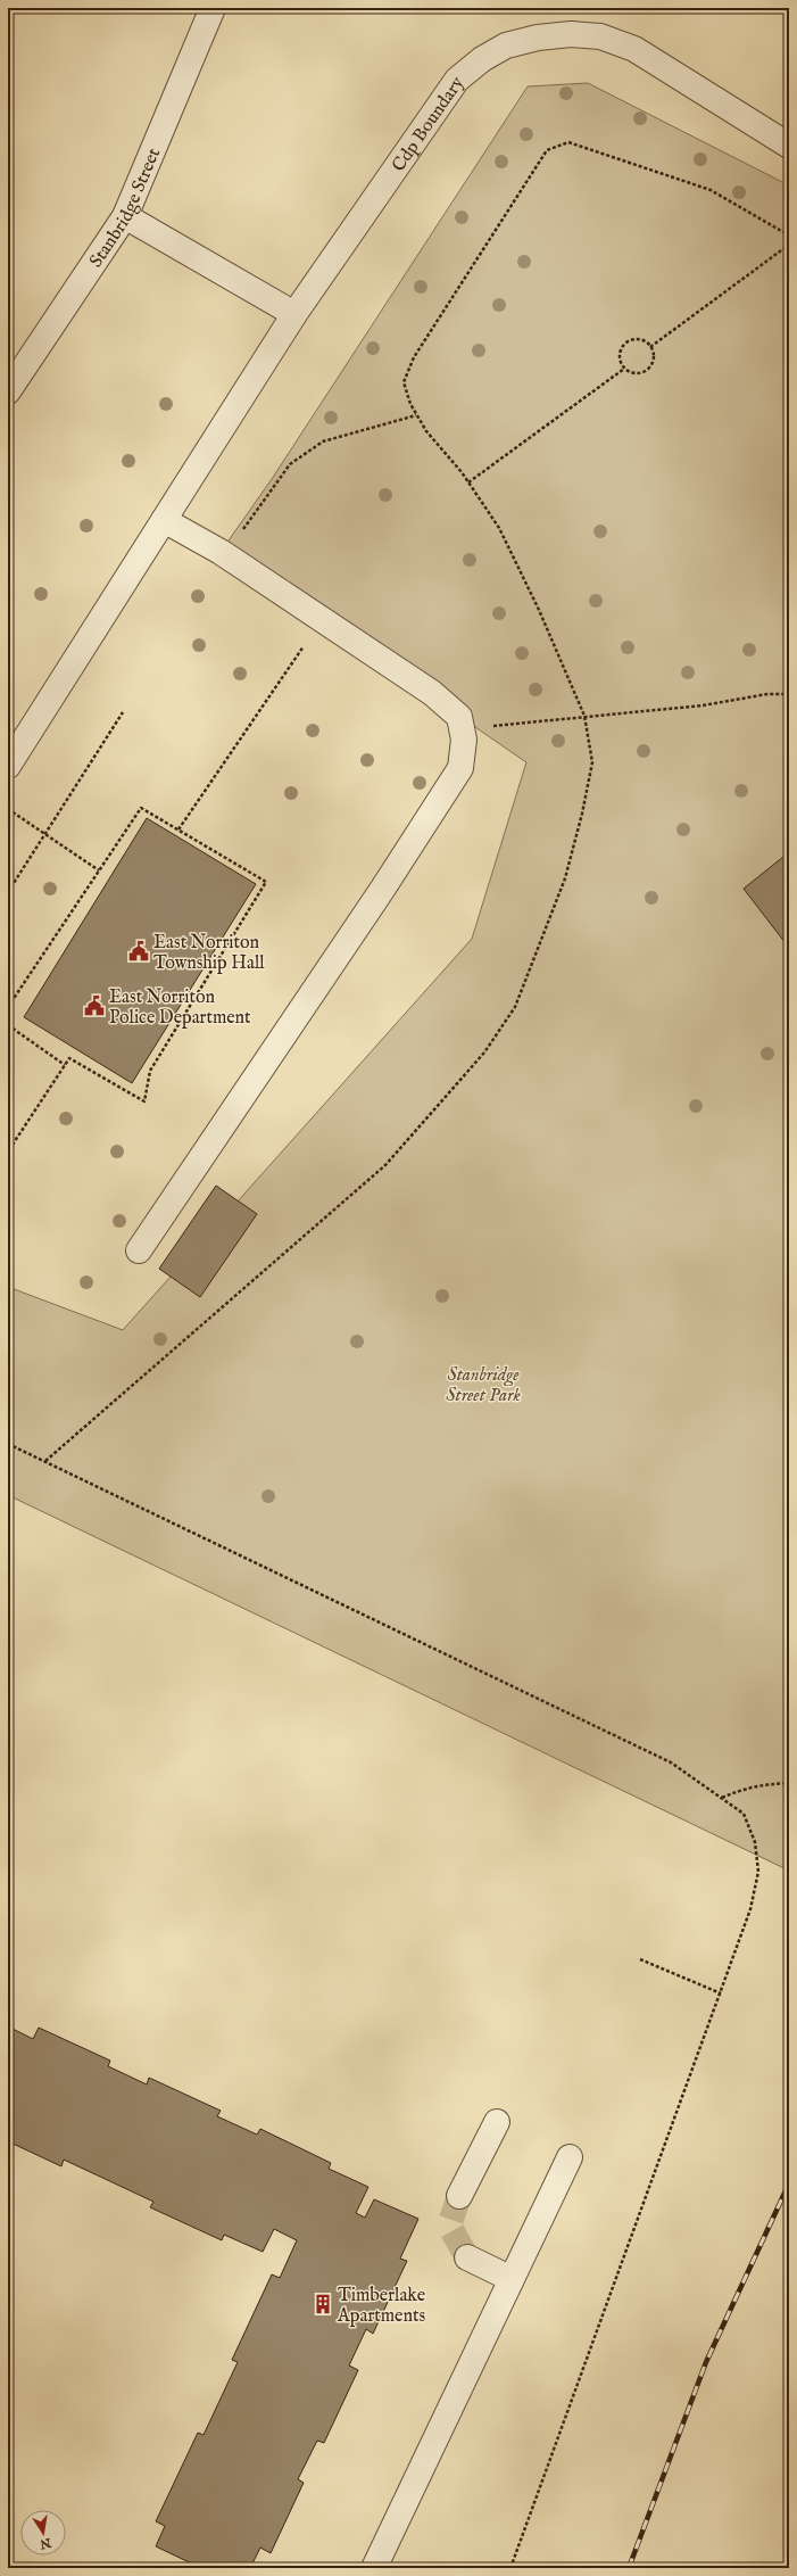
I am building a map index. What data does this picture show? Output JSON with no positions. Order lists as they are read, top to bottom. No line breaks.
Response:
{"streets":{"street":["Cdp Boundary","Stanbridge Street"]},"parks":["Stanbridge Street Park"],"places":{"public building":["East Norriton Township Hall","East Norriton Police Department"],"building":["Timberlake Apartments"]},"north":"bottom"}
